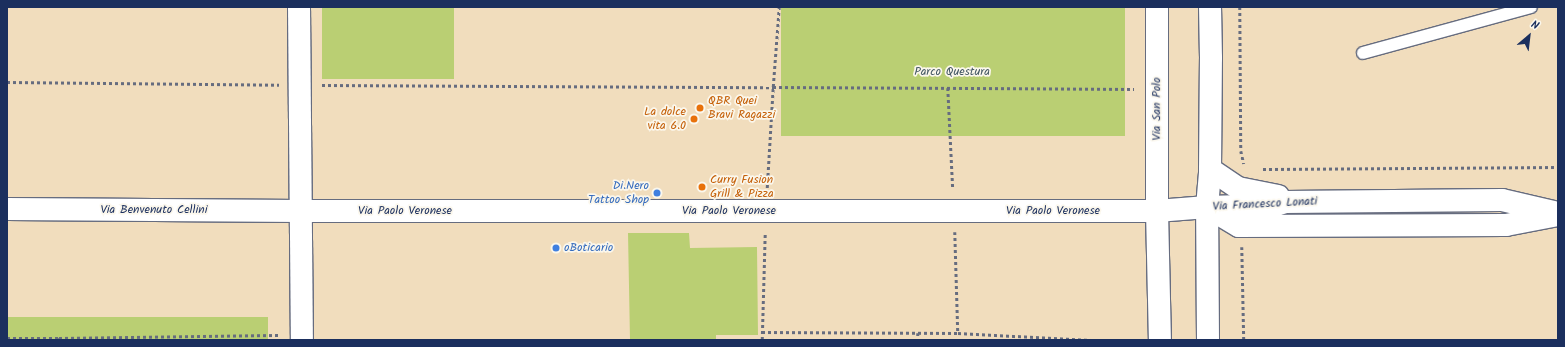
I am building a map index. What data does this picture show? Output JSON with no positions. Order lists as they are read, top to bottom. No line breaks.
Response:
{"streets":{"street":["Via San Polo","Via Francesco Lonati","Via Benvenuto Cellini","Via Paolo Veronese"]},"crossings":[["Via San Polo","Via Paolo Veronese"],["Via Benvenuto Cellini","Via Paolo Veronese"]],"parks":["Parco Questura"],"places":["QBR Quei Bravi Ragazzi","La dolce vita 6.0","Curry Fusion Grill & Pizza","Di.Nero Tattoo Shop","oBoticario"],"north":"top right"}
